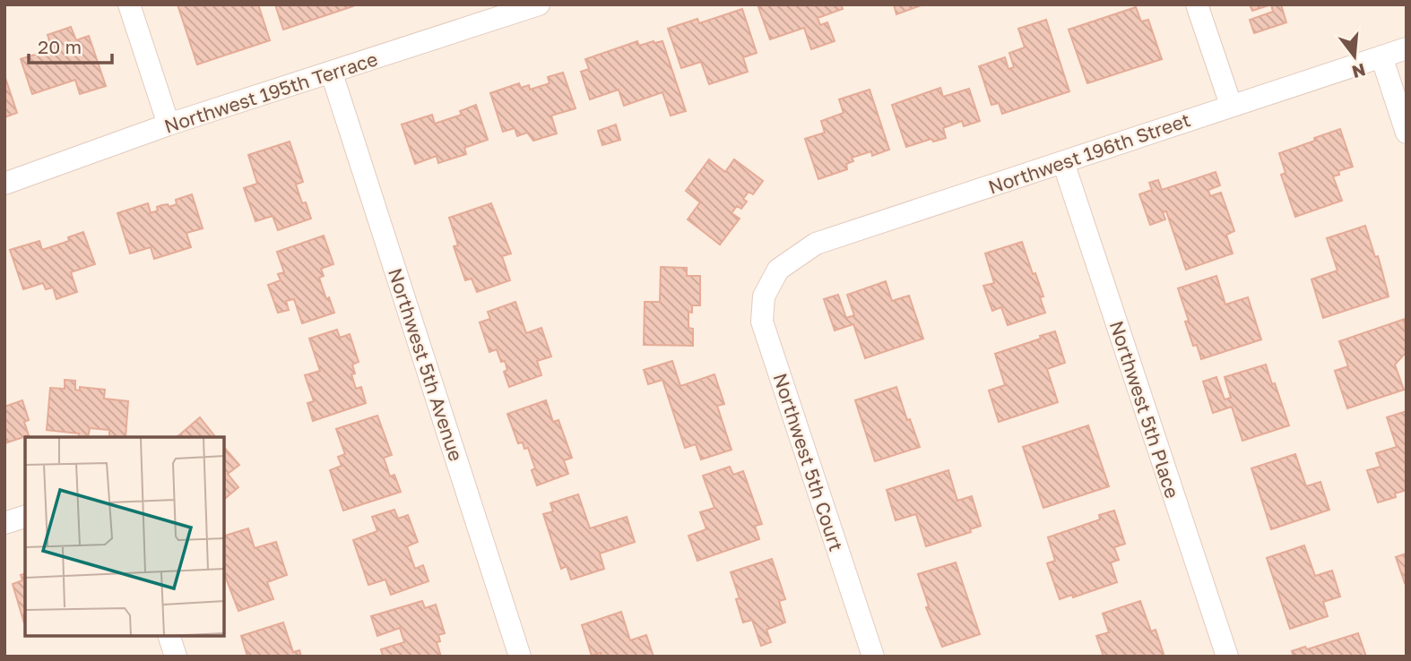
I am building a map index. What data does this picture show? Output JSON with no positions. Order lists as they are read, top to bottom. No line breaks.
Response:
{"streets":{"street":["Northwest 195th Terrace","Northwest 196th Street","Northwest 5th Avenue","Northwest 5th Place","Northwest 5th Court"]},"crossings":[["Northwest 195th Terrace","Northwest 5th Avenue"],["Northwest 196th Street","Northwest 5th Place"],["Northwest 196th Street","Northwest 5th Court"]],"scale_bar":"20 m","north":"bottom"}
